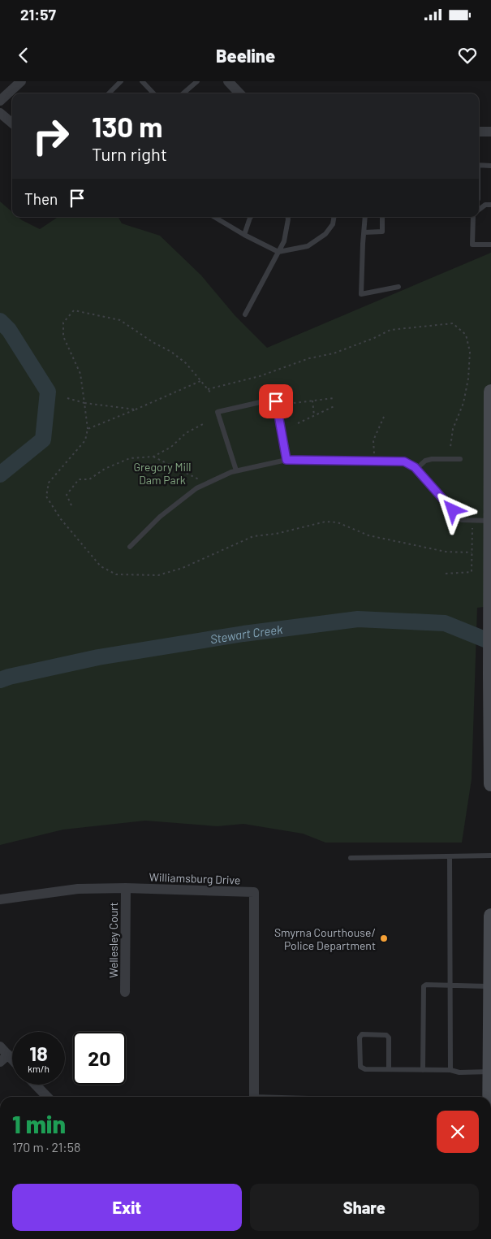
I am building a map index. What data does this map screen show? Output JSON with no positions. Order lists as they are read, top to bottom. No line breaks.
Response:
{"streets":{"street":["Williamsburg Drive","Wellesley Court"]},"crossings":[["Williamsburg Drive","Wellesley Court"]],"water":["Stewart Creek"],"parks":["Gregory Mill Dam Park"],"places":["Smyrna Courthouse/ Police Department"],"page":{"status":"21:57","header":"Beeline","turn":["130 m","Turn right"],"then":"Then","speed":"18 km/h","limit":"20","heading":["1 min","170 m · 21:58"],"buttons":["Exit","Share"]}}
